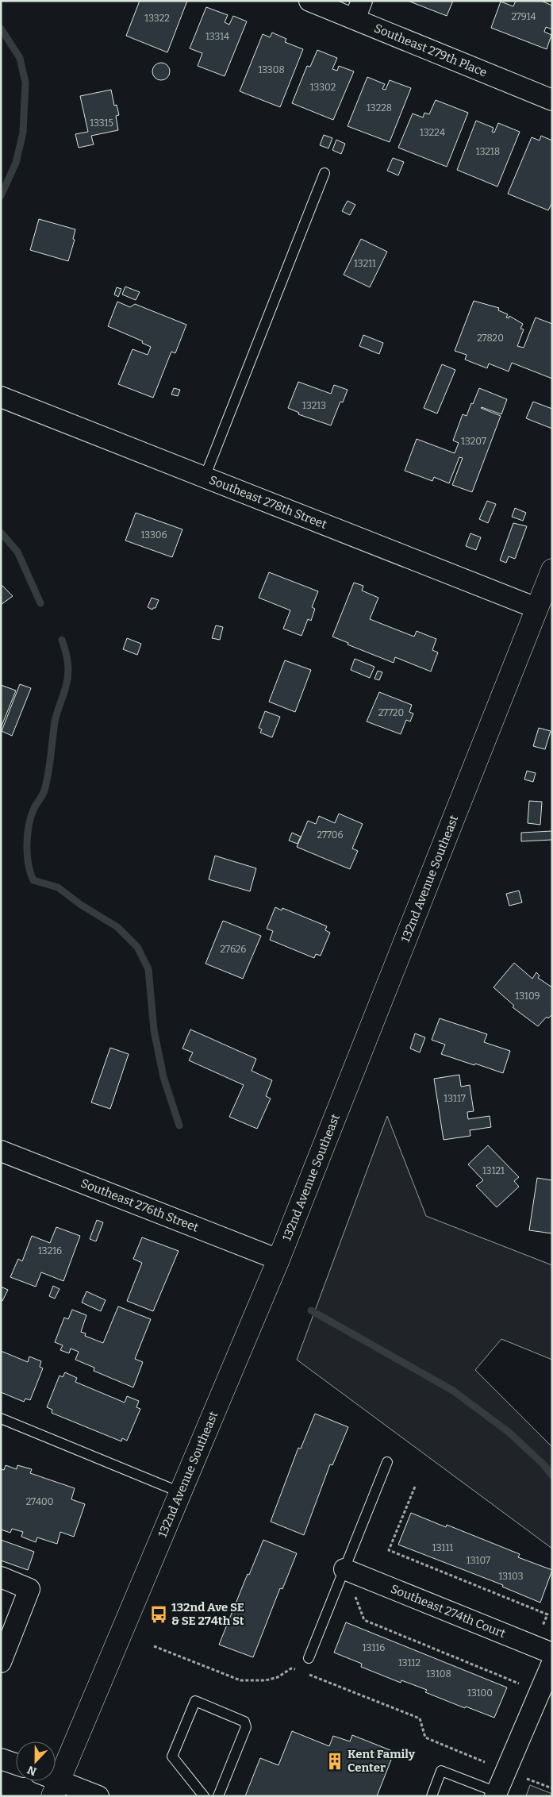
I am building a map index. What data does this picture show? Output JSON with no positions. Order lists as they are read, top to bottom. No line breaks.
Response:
{"streets":{"main road":["132nd Avenue Southeast"],"street":["Southeast 279th Place","Southeast 278th Street","Southeast 276th Street","Southeast 274th Court"]},"crossings":[["Southeast 278th Street","132nd Avenue Southeast"],["132nd Avenue Southeast","Southeast 276th Street"]],"places":{"bus stop":["132nd Ave SE & SE 274th St"],"building":["Kent Family Center"]},"house_numbers":["27914","13322","13314","13308","13302","13228","13315","13224","13218","13211","27820","13213","13207","13306","27720","27706","27626","13109","13117","13121","13216","27400","13111","13107","13103","13116","13112","13108","13100"],"north":"bottom"}
